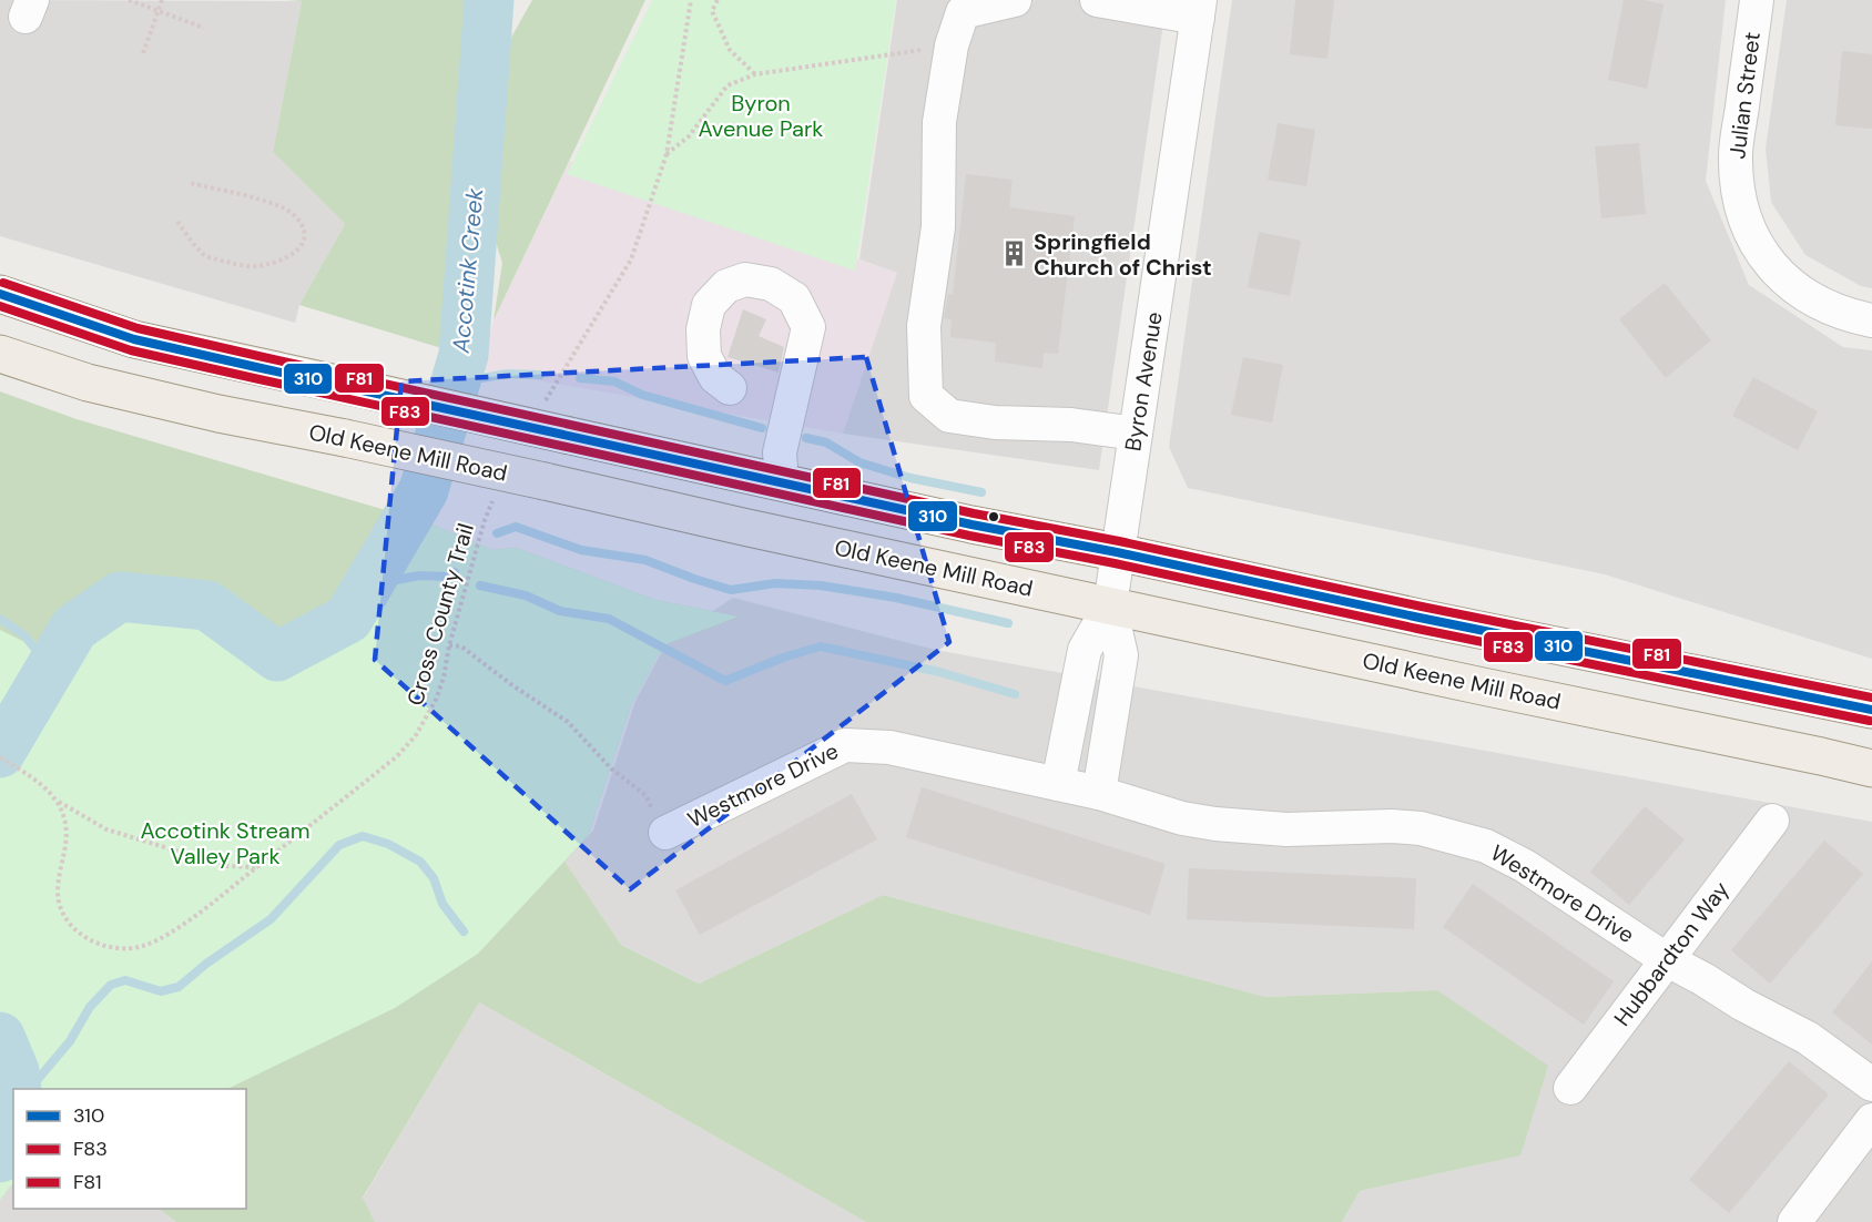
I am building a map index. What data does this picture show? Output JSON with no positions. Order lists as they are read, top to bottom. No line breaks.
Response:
{"streets":{"main road":["Old Keene Mill Road"],"street":["Julian Street","Byron Avenue","Westmore Drive","Hubbardton Way"],"path":["Cross County Trail"]},"crossings":[["Byron Avenue","Old Keene Mill Road"],["Westmore Drive","Hubbardton Way"]],"water":["Accotink Creek"],"parks":["Byron Avenue Park","Accotink Stream Valley Park"],"places":{"building":["Springfield Church of Christ"]},"lines":["transit line F81","transit line 310","transit line F83"],"legend":["310","F83","F81"]}
